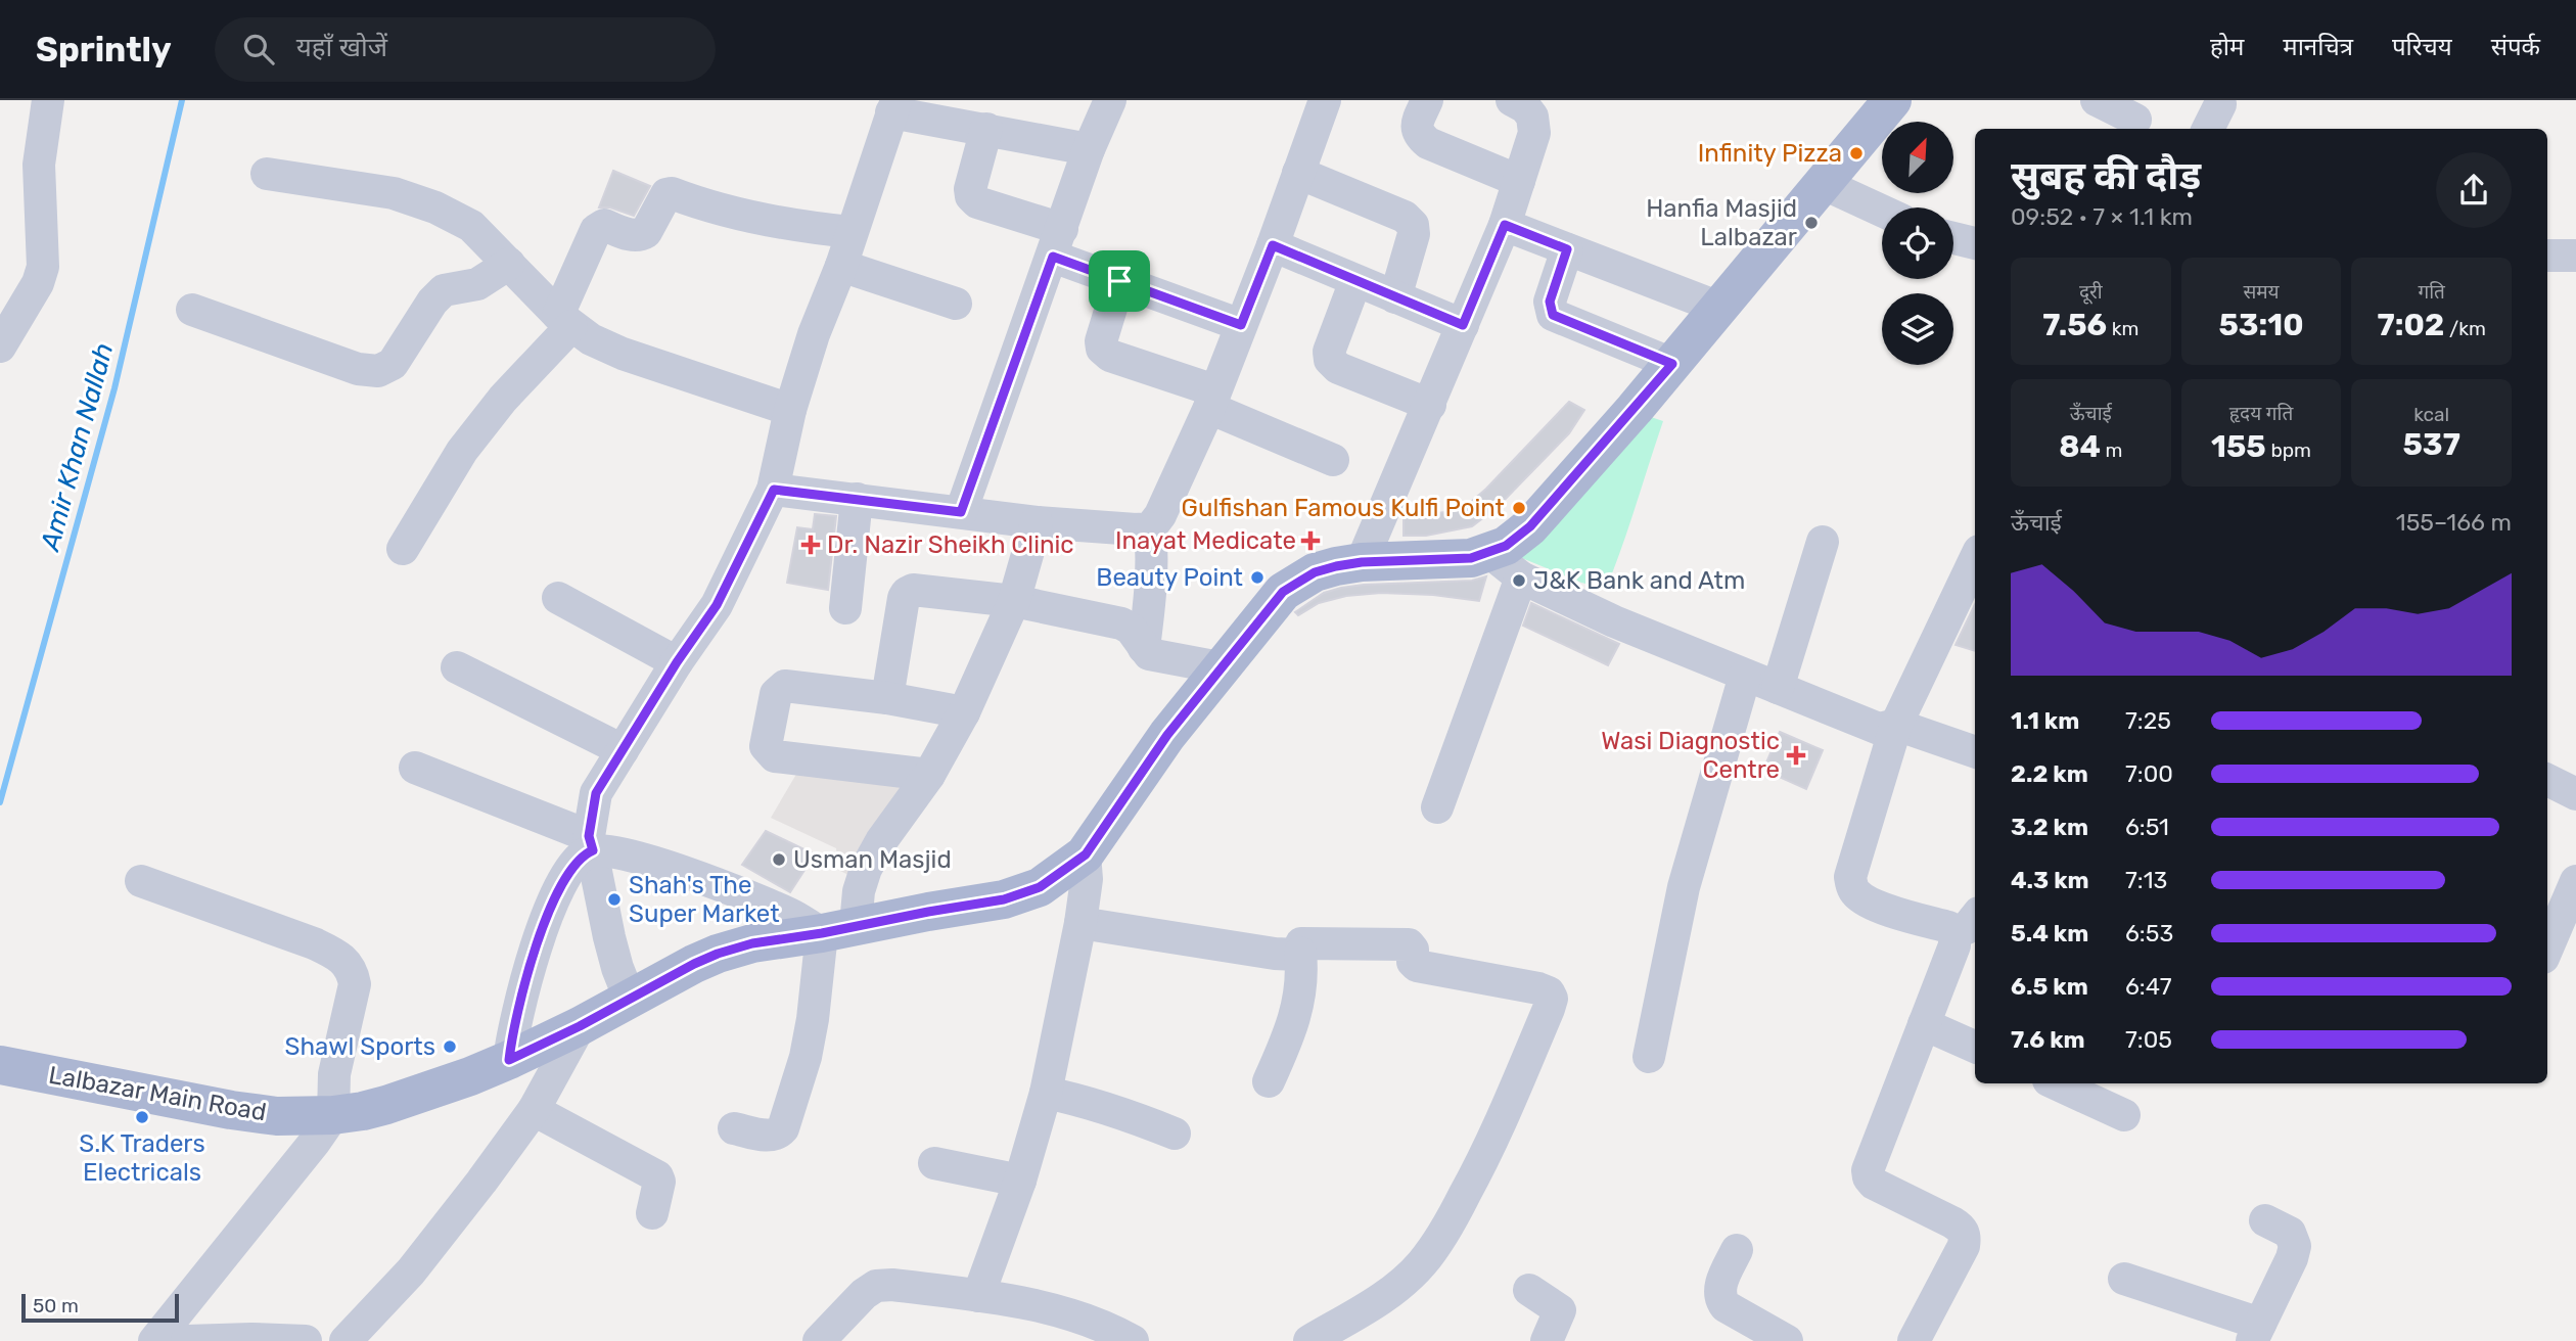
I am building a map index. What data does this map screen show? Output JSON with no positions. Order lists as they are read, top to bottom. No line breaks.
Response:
{"streets":{"main road":["Lalbazar Main Road"]},"water":["Amir Khan Nallah"],"places":{"other":["Infinity Pizza","Hanfia Masjid Lalbazar","Gulfishan Famous Kulfi Point","Beauty Point","J&K Bank and Atm","Usman Masjid","Shah's The Super Market","Shawl Sports","S.K Traders Electricals"],"health":["Inayat Medicate","Dr. Nazir Sheikh Clinic","Wasi Diagnostic Centre"]},"scale_bar":"50 m","north":"top right","page":{"header":"Sprintly","search":"यहाँ खोजें","nav":["होम","मानचित्र","परिचय","संपर्क"],"heading":["सुबह की दौड़","09:52 · 7 × 1.1 km"],"stats":[["दूरी","7.56 km"],["समय","53:10"],["गति","7:02 /km"],["ऊँचाई","84 m"],["हृदय गति","155 bpm"],["kcal","537"]],"chart":["ऊँचाई","155–166 m"],"list":[{"name":"1.1 km","note":"7:25"},{"name":"2.2 km","note":"7:00"},{"name":"3.2 km","note":"6:51"},{"name":"4.3 km","note":"7:13"},{"name":"5.4 km","note":"6:53"},{"name":"6.5 km","note":"6:47"},{"name":"7.6 km","note":"7:05"}],"scale":"50 m"}}
